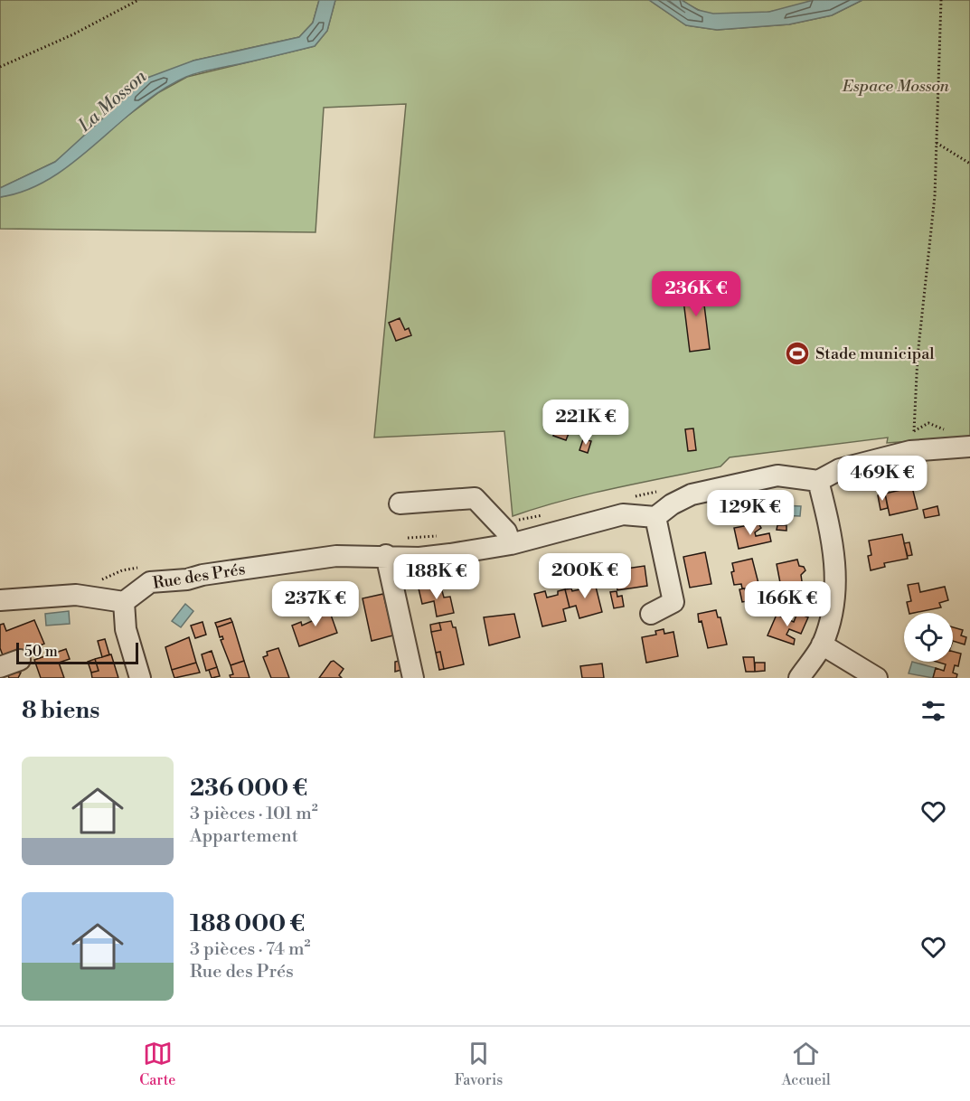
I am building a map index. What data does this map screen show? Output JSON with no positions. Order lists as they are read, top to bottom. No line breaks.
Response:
{"streets":{"street":["Rue des Prés"]},"water":["La Mosson"],"parks":["Espace Mosson"],"places":{"sports":["Stade municipal"]},"scale_bar":"50 m","page":{"price":["236K €","221K €","469K €","129K €","200K €","188K €","237K €","166K €"],"scale":"50 m","heading":"8 biens","list":[{"name":"236 000 €","note":"3 pièces · 101 m² · Appartement"},{"name":"188 000 €","note":"3 pièces · 74 m² · Rue des Prés"}],"tabs":["Carte","Favoris","Accueil"]}}
